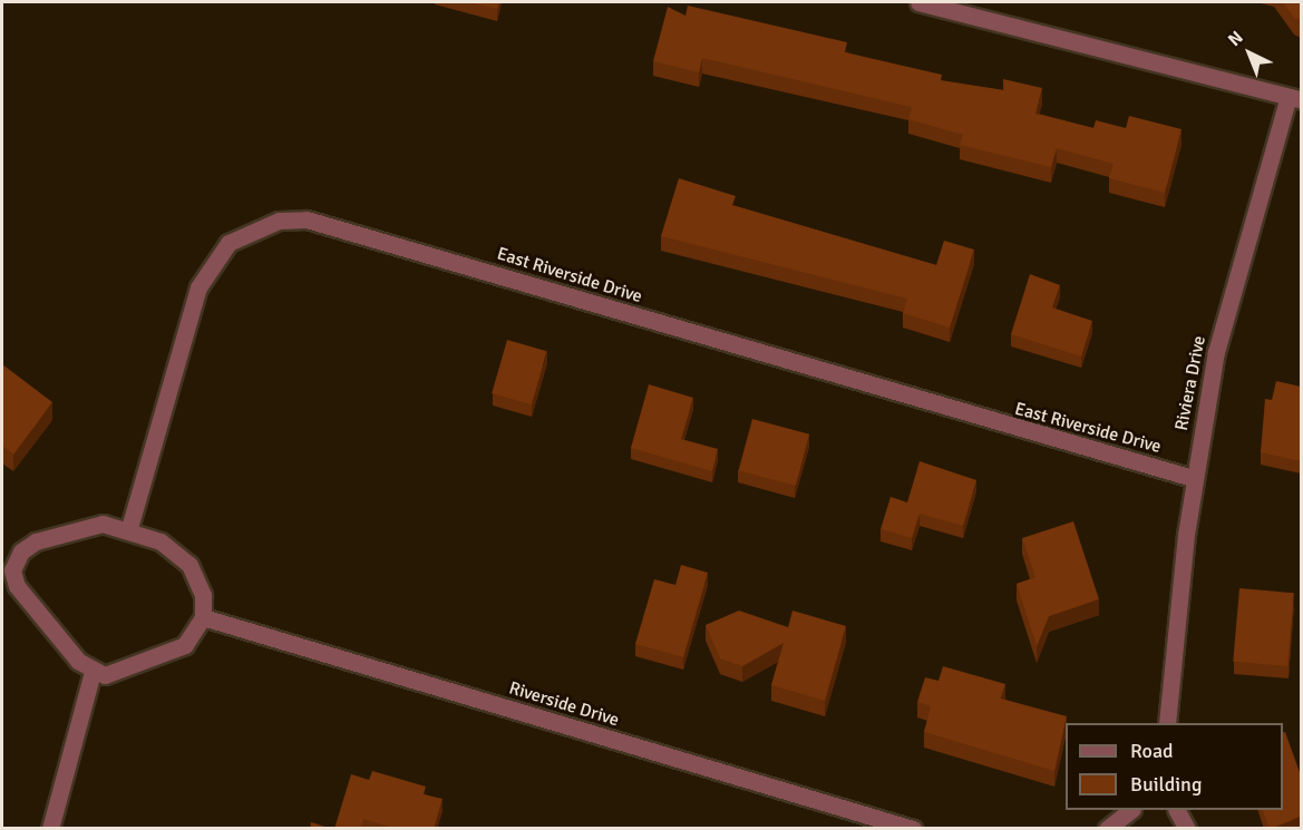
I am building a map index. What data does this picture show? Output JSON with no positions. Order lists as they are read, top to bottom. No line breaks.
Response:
{"streets":{"street":["East Riverside Drive","Riviera Drive","Riverside Drive"]},"crossings":[["East Riverside Drive","Riviera Drive"],["East Riverside Drive","Riverside Drive"]],"legend":["Road","Building"],"north":"top left"}
